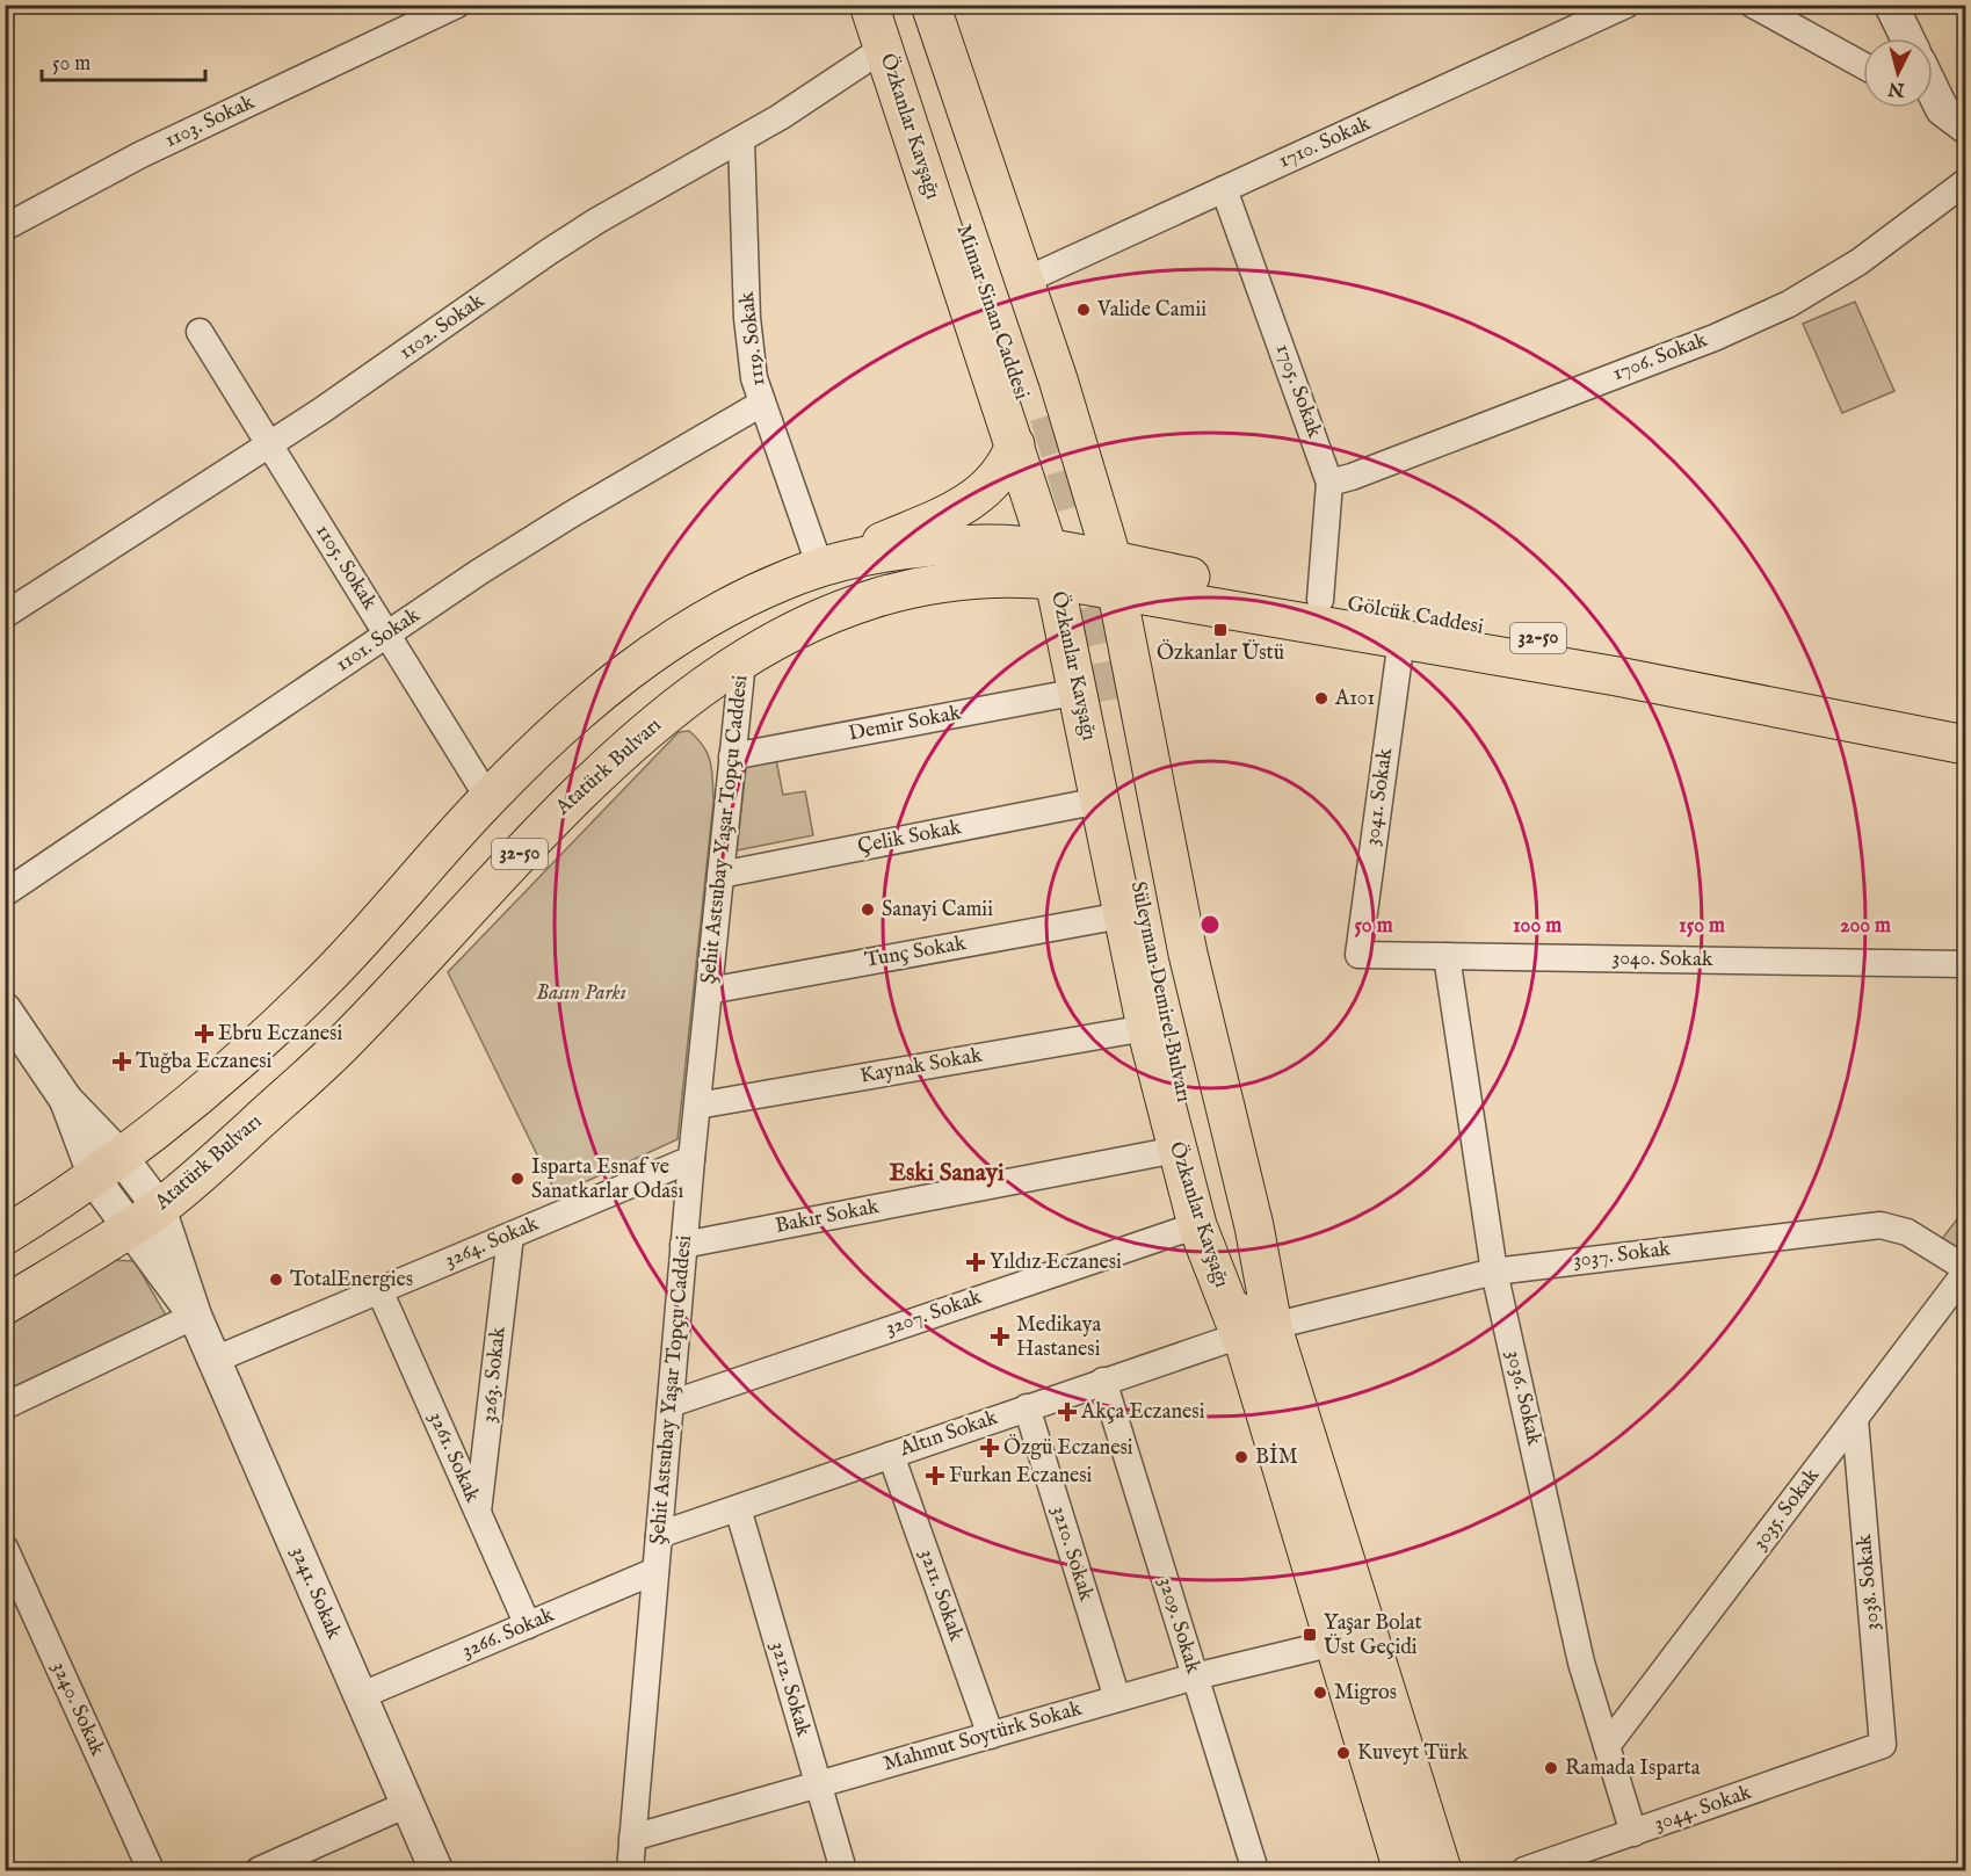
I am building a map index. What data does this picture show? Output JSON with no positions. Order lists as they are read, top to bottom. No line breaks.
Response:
{"streets":{"main road":["Özkanlar Kavşağı","Mimar Sinan Caddesi","Gölcük Caddesi","32-50","Atatürk Bulvarı","Süleyman Demirel Bulvarı"],"street":["1103. Sokak","1710. Sokak","1102. Sokak","1119. Sokak","1706. Sokak","1705. Sokak","1105. Sokak","1101. Sokak","Demir Sokak","3041. Sokak","Şehit Astsubay Yaşar Topçu Caddesi","Çelik Sokak","Tunç Sokak","3040. Sokak","Kaynak Sokak","Bakır Sokak","3264. Sokak","3037. Sokak","3207. Sokak","3263. Sokak","3036. Sokak","Altın Sokak","3261. Sokak","3035. Sokak","3210. Sokak","3038. Sokak","3241. Sokak","3211. Sokak","3209. Sokak","3266. Sokak","3212. Sokak","3240. Sokak","Mahmut Soytürk Sokak","3044. Sokak"]},"crossings":[["Özkanlar Kavşağı","1710. Sokak"],["Özkanlar Kavşağı","Mimar Sinan Caddesi"],["Özkanlar Kavşağı","1102. Sokak"],["Özkanlar Kavşağı","Gölcük Caddesi"],["Özkanlar Kavşağı","Demir Sokak"],["Özkanlar Kavşağı","Atatürk Bulvarı"],["Özkanlar Kavşağı","Çelik Sokak"],["Özkanlar Kavşağı","Tunç Sokak"],["Özkanlar Kavşağı","Süleyman Demirel Bulvarı"],["Özkanlar Kavşağı","Kaynak Sokak"],["Özkanlar Kavşağı","Bakır Sokak"],["Özkanlar Kavşağı","3037. Sokak"],["Özkanlar Kavşağı","3207. Sokak"],["Özkanlar Kavşağı","Altın Sokak"],["1710. Sokak","1705. Sokak"],["1102. Sokak","1119. Sokak"],["1102. Sokak","1105. Sokak"],["1119. Sokak","1101. Sokak"],["1119. Sokak","Atatürk Bulvarı"],["1706. Sokak","1705. Sokak"],["1705. Sokak","Gölcük Caddesi"],["1105. Sokak","1101. Sokak"],["1105. Sokak","Atatürk Bulvarı"],["Gölcük Caddesi","Atatürk Bulvarı"],["Gölcük Caddesi","3041. Sokak"],["Demir Sokak","Şehit Astsubay Yaşar Topçu Caddesi"],["Demir Sokak","Süleyman Demirel Bulvarı"],["Atatürk Bulvarı","Şehit Astsubay Yaşar Topçu Caddesi"],["Atatürk Bulvarı","3241. Sokak"],["3041. Sokak","3040. Sokak"],["Şehit Astsubay Yaşar Topçu Caddesi","Çelik Sokak"],["Şehit Astsubay Yaşar Topçu Caddesi","Tunç Sokak"],["Şehit Astsubay Yaşar Topçu Caddesi","Kaynak Sokak"],["Şehit Astsubay Yaşar Topçu Caddesi","Bakır Sokak"],["Şehit Astsubay Yaşar Topçu Caddesi","3264. Sokak"],["Şehit Astsubay Yaşar Topçu Caddesi","3207. Sokak"],["Şehit Astsubay Yaşar Topçu Caddesi","Altın Sokak"],["Şehit Astsubay Yaşar Topçu Caddesi","3266. Sokak"],["Şehit Astsubay Yaşar Topçu Caddesi","Mahmut Soytürk Sokak"],["3040. Sokak","3036. Sokak"],["Süleyman Demirel Bulvarı","3037. Sokak"],["Süleyman Demirel Bulvarı","Altın Sokak"],["Süleyman Demirel Bulvarı","Mahmut Soytürk Sokak"],["3264. Sokak","3263. Sokak"],["3264. Sokak","3261. Sokak"],["3264. Sokak","3241. Sokak"],["3037. Sokak","3036. Sokak"],["3037. Sokak","Altın Sokak"],["3037. Sokak","3035. Sokak"],["3263. Sokak","3261. Sokak"],["3036. Sokak","3035. Sokak"],["3036. Sokak","3044. Sokak"],["Altın Sokak","3210. Sokak"],["Altın Sokak","3211. Sokak"],["Altın Sokak","3209. Sokak"],["Altın Sokak","3212. Sokak"],["3261. Sokak","3266. Sokak"],["3035. Sokak","3038. Sokak"],["3210. Sokak","Mahmut Soytürk Sokak"],["3038. Sokak","3044. Sokak"],["3241. Sokak","3266. Sokak"],["3211. Sokak","Mahmut Soytürk Sokak"],["3209. Sokak","Mahmut Soytürk Sokak"],["3212. Sokak","Mahmut Soytürk Sokak"]],"districts":["Eski Sanayi"],"parks":["Basın Parkı"],"places":{"other":["Valide Camii","A101","Sanayi Camii","Isparta Esnaf ve Sanatkarlar Odası","TotalEnergies","BİM","Migros","Kuveyt Türk","Ramada Isparta"],"transit":["Özkanlar Üstü","Yaşar Bolat Üst Geçidi"],"health":["Ebru Eczanesi","Tuğba Eczanesi","Yıldız Eczanesi","Medikaya Hastanesi","Akça Eczanesi","Özgü Eczanesi","Furkan Eczanesi"]},"scale_bar":"50 m","north":"bottom","rings":["50 m","100 m","150 m","200 m"]}
